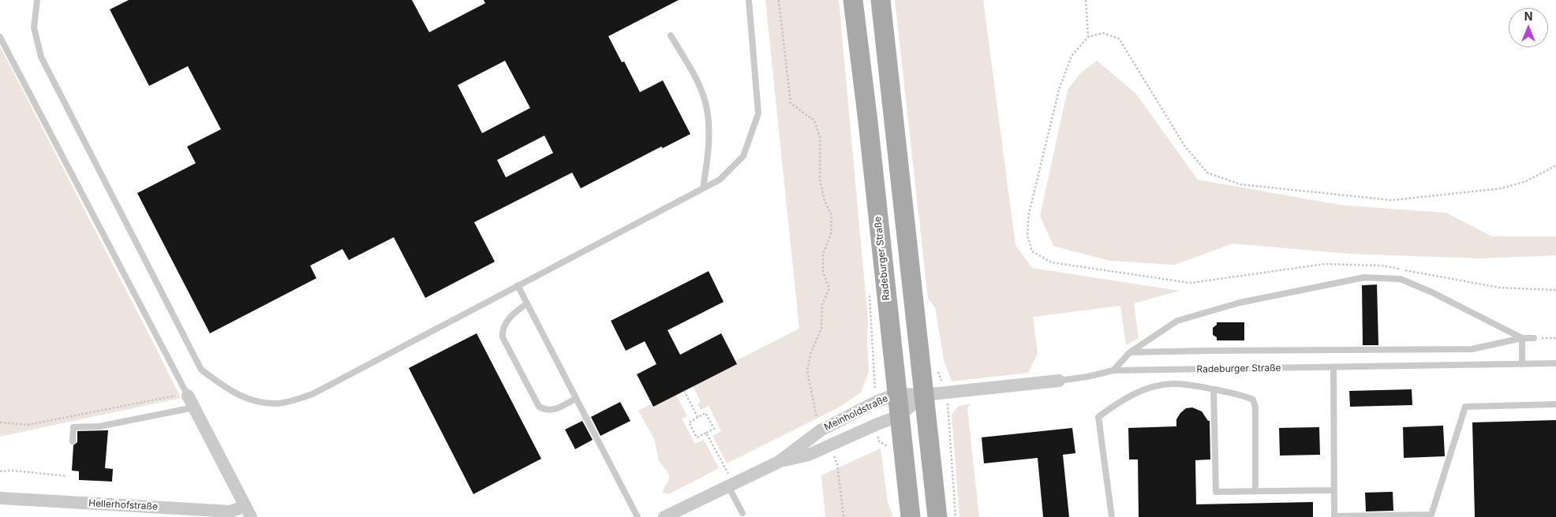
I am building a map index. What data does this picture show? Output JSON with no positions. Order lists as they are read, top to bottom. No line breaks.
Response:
{"streets":{"main road":["Radeburger Straße"],"street":["Meinholdstraße","Hellerhofstraße"]},"crossings":[["Radeburger Straße","Meinholdstraße"]],"north":"top"}
